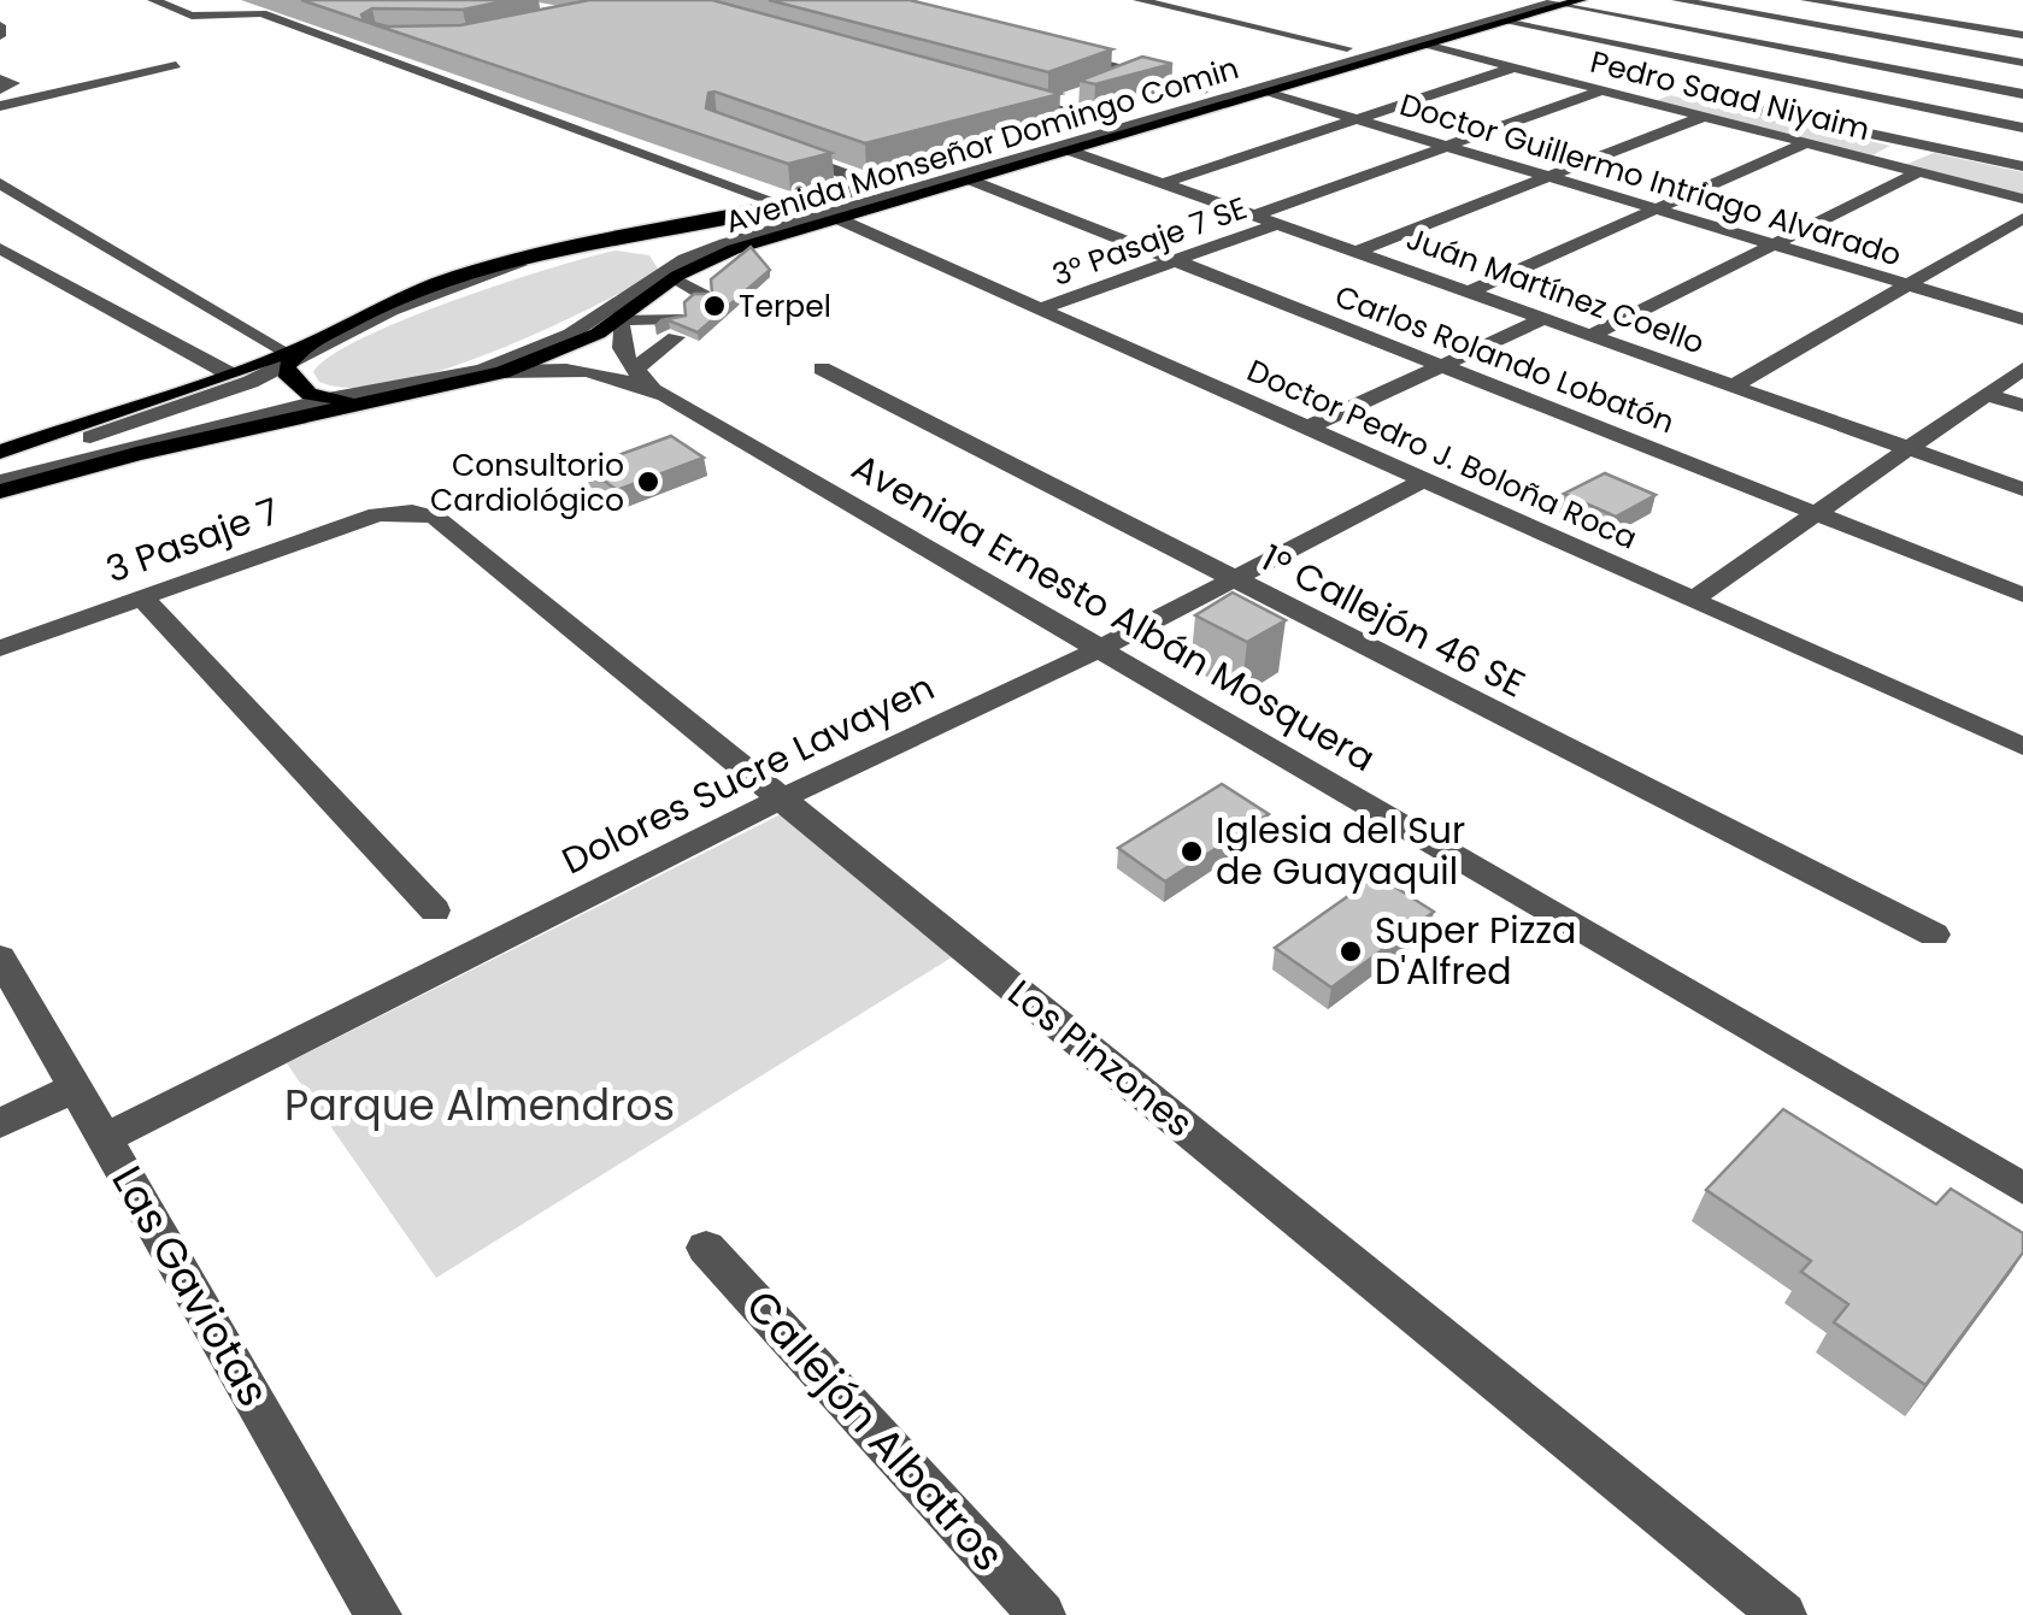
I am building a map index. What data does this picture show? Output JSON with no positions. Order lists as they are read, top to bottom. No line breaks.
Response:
{"streets":{"main road":["Avenida Monseñor Domingo Comin"],"street":["Pedro Saad Niyaim","Doctor Guillermo Intriago Alvarado","3° Pasaje 7 SE","Juán Martínez Coello","Carlos Rolando Lobatón","Doctor Pedro J. Boloña Roca","3 Pasaje 7","Avenida Ernesto Albán Mosquera","1º Callejón 46 SE","Dolores Sucre Lavayen","Los Pinzones","Las Gaviotas","Callejón Albatros"]},"crossings":[["Pedro Saad Niyaim","Avenida Monseñor Domingo Comin"],["Avenida Monseñor Domingo Comin","Doctor Guillermo Intriago Alvarado"],["Avenida Monseñor Domingo Comin","Juán Martínez Coello"],["Avenida Monseñor Domingo Comin","Carlos Rolando Lobatón"],["Avenida Monseñor Domingo Comin","Doctor Pedro J. Boloña Roca"],["Avenida Monseñor Domingo Comin","Avenida Ernesto Albán Mosquera"],["3° Pasaje 7 SE","Juán Martínez Coello"],["3° Pasaje 7 SE","Carlos Rolando Lobatón"],["3° Pasaje 7 SE","Doctor Pedro J. Boloña Roca"],["Doctor Pedro J. Boloña Roca","Dolores Sucre Lavayen"],["3 Pasaje 7","Los Pinzones"],["Avenida Ernesto Albán Mosquera","Dolores Sucre Lavayen"],["1º Callejón 46 SE","Dolores Sucre Lavayen"],["Dolores Sucre Lavayen","Los Pinzones"],["Dolores Sucre Lavayen","Las Gaviotas"]],"parks":["Parque Almendros"],"places":["Terpel","Consultorio Cardiológico","Iglesia del Sur de Guayaquil","Super Pizza D'Alfred"]}
